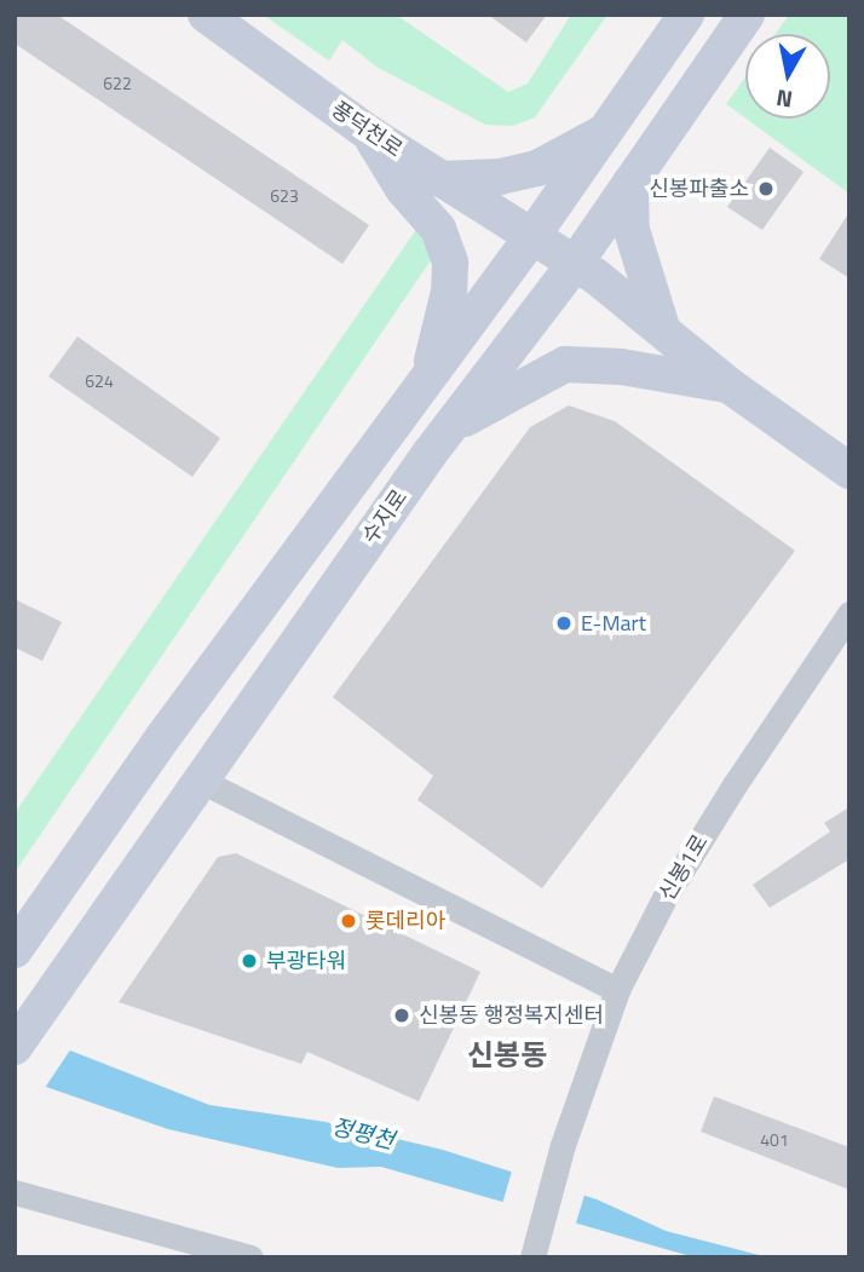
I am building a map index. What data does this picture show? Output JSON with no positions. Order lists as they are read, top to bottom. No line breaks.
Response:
{"streets":{"main road":["풍덕천로","수지로"],"street":["신봉1로"]},"districts":["신봉동"],"water":["정평천"],"places":["신봉파출소","E-Mart","롯데리아","부광타워","신봉동 행정복지센터"],"house_numbers":["622","623","624","401"],"north":"bottom"}
